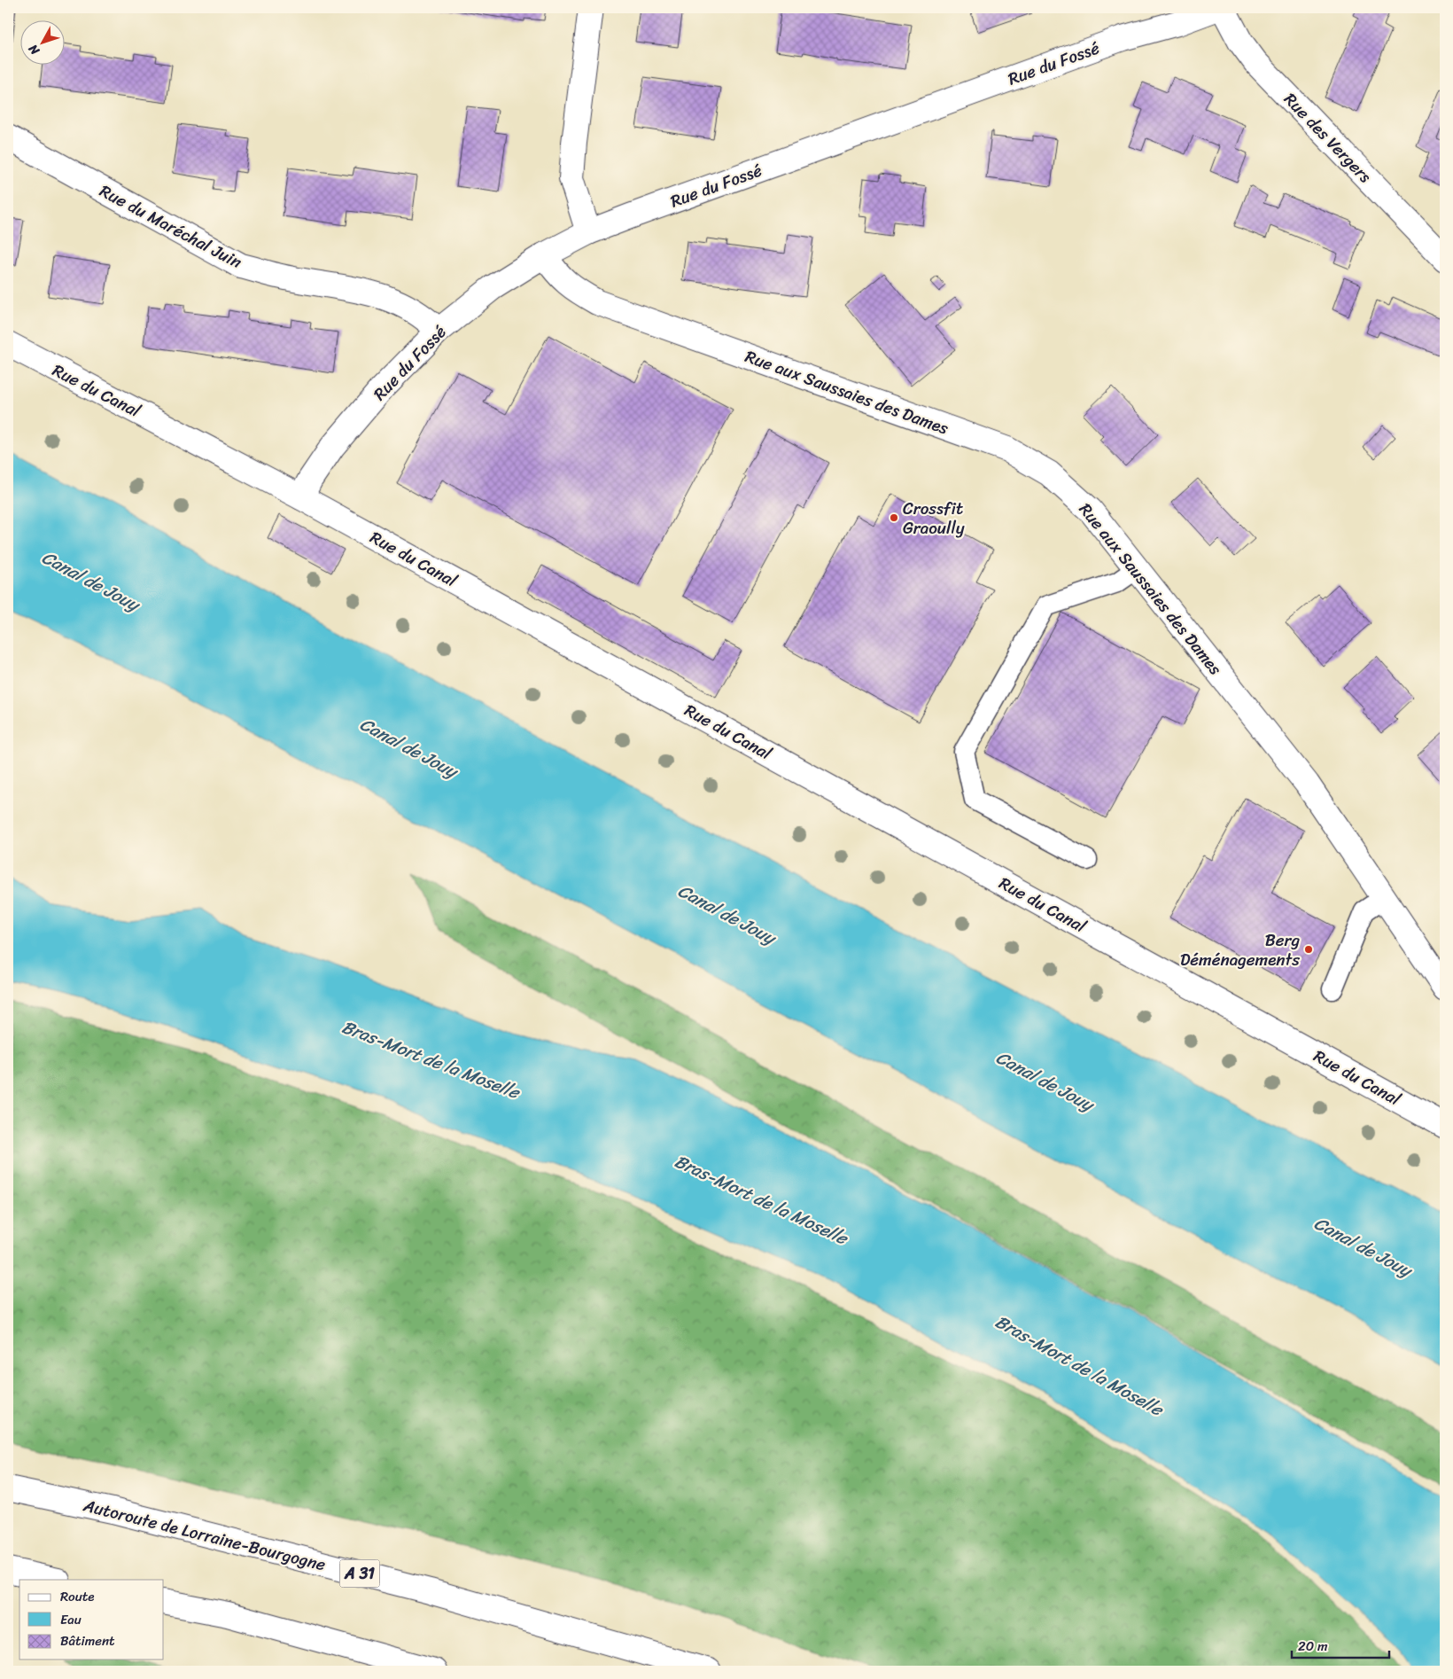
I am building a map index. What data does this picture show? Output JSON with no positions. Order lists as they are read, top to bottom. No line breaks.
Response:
{"streets":{"main road":["Rue du Fossé","Rue des Vergers","Rue du Maréchal Juin","Rue du Canal","Rue aux Saussaies des Dames","Autoroute de Lorraine-Bourgogne","A 31"]},"crossings":[["Rue du Fossé","Rue du Maréchal Juin"],["Rue du Fossé","Rue du Canal"],["Rue du Fossé","Rue aux Saussaies des Dames"]],"water":["Canal de Jouy","Bras-Mort de la Moselle"],"places":["Crossfit Graoully","Berg Déménagements"],"legend":["Route","Eau","Bâtiment"],"scale_bar":"20 m","north":"bottom left"}
